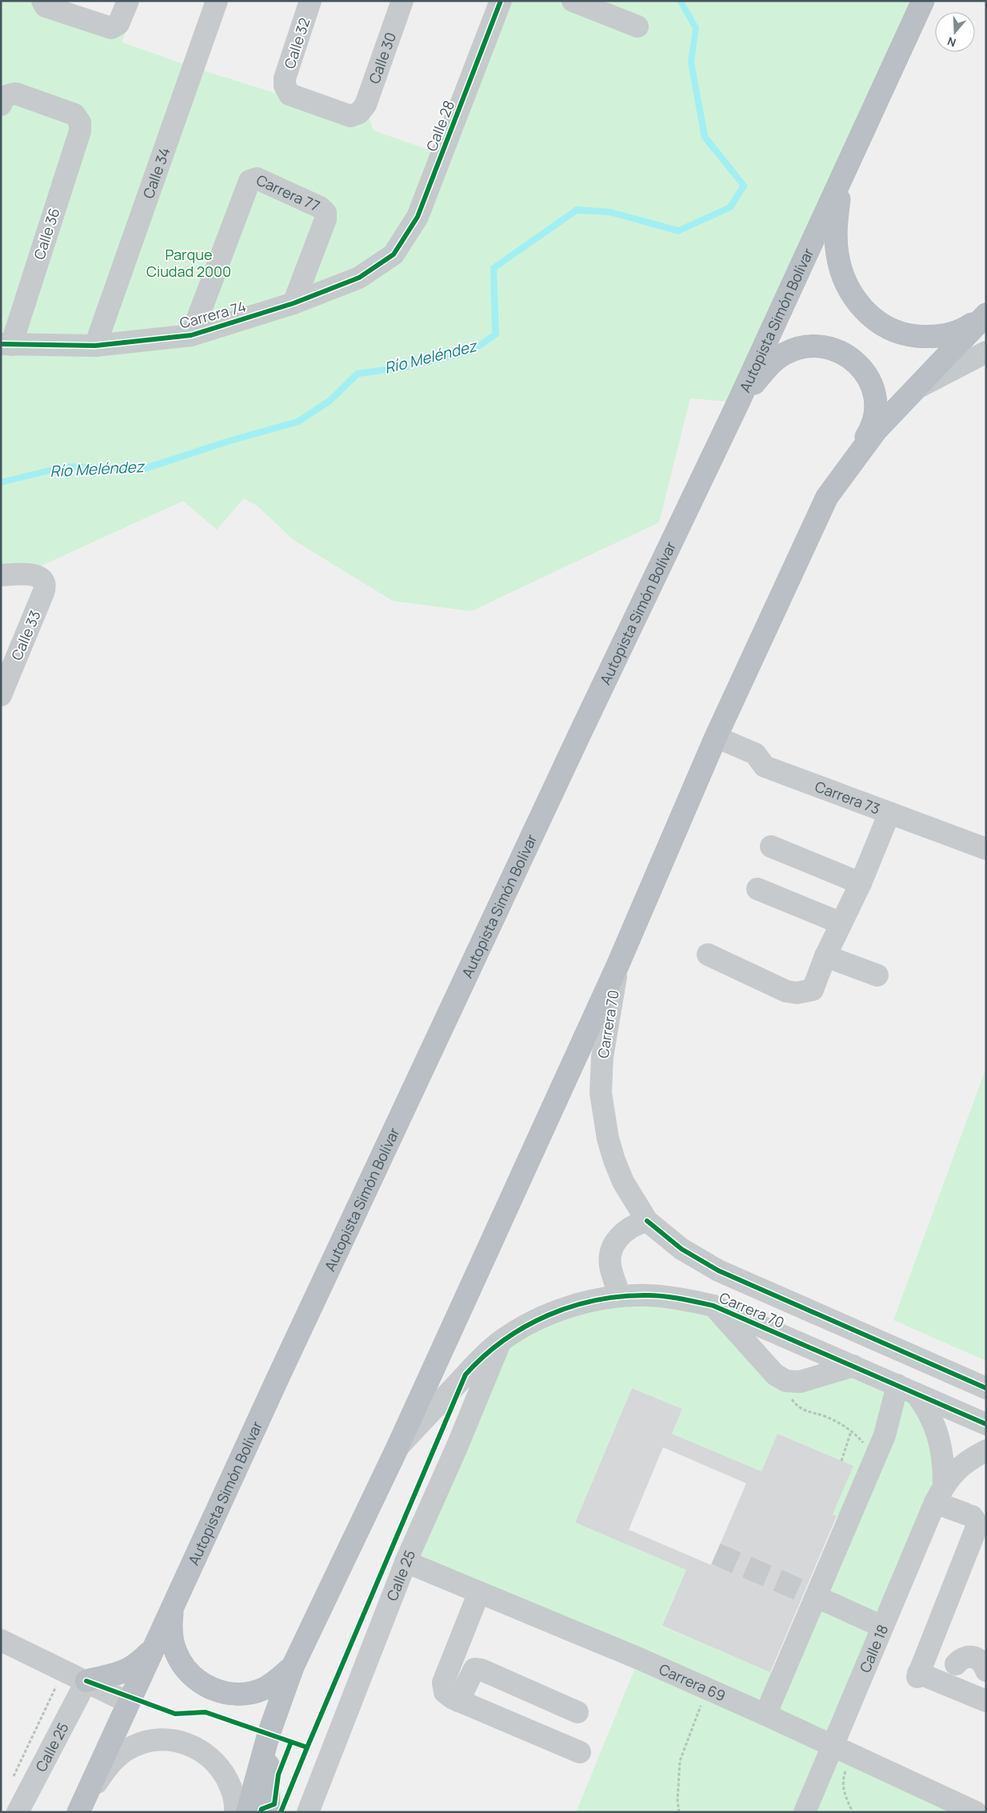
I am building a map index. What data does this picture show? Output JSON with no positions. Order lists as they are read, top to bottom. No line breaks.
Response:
{"streets":{"highway":["Autopista Simón Bolívar"],"street":["Calle 32","Calle 30","Calle 28","Calle 34","Carrera 77","Calle 36","Carrera 74","Calle 33","Carrera 73","Carrera 70","Calle 25","Calle 18","Carrera 69"]},"crossings":[["Calle 32","Calle 30"],["Calle 28","Carrera 74"],["Calle 34","Carrera 74"],["Carrera 77","Carrera 74"],["Calle 36","Carrera 74"],["Carrera 70","Calle 25"],["Carrera 70","Calle 18"],["Calle 25","Carrera 69"],["Calle 18","Carrera 69"]],"water":["Río Meléndez"],"parks":["Parque Ciudad 2000"],"north":"bottom"}
